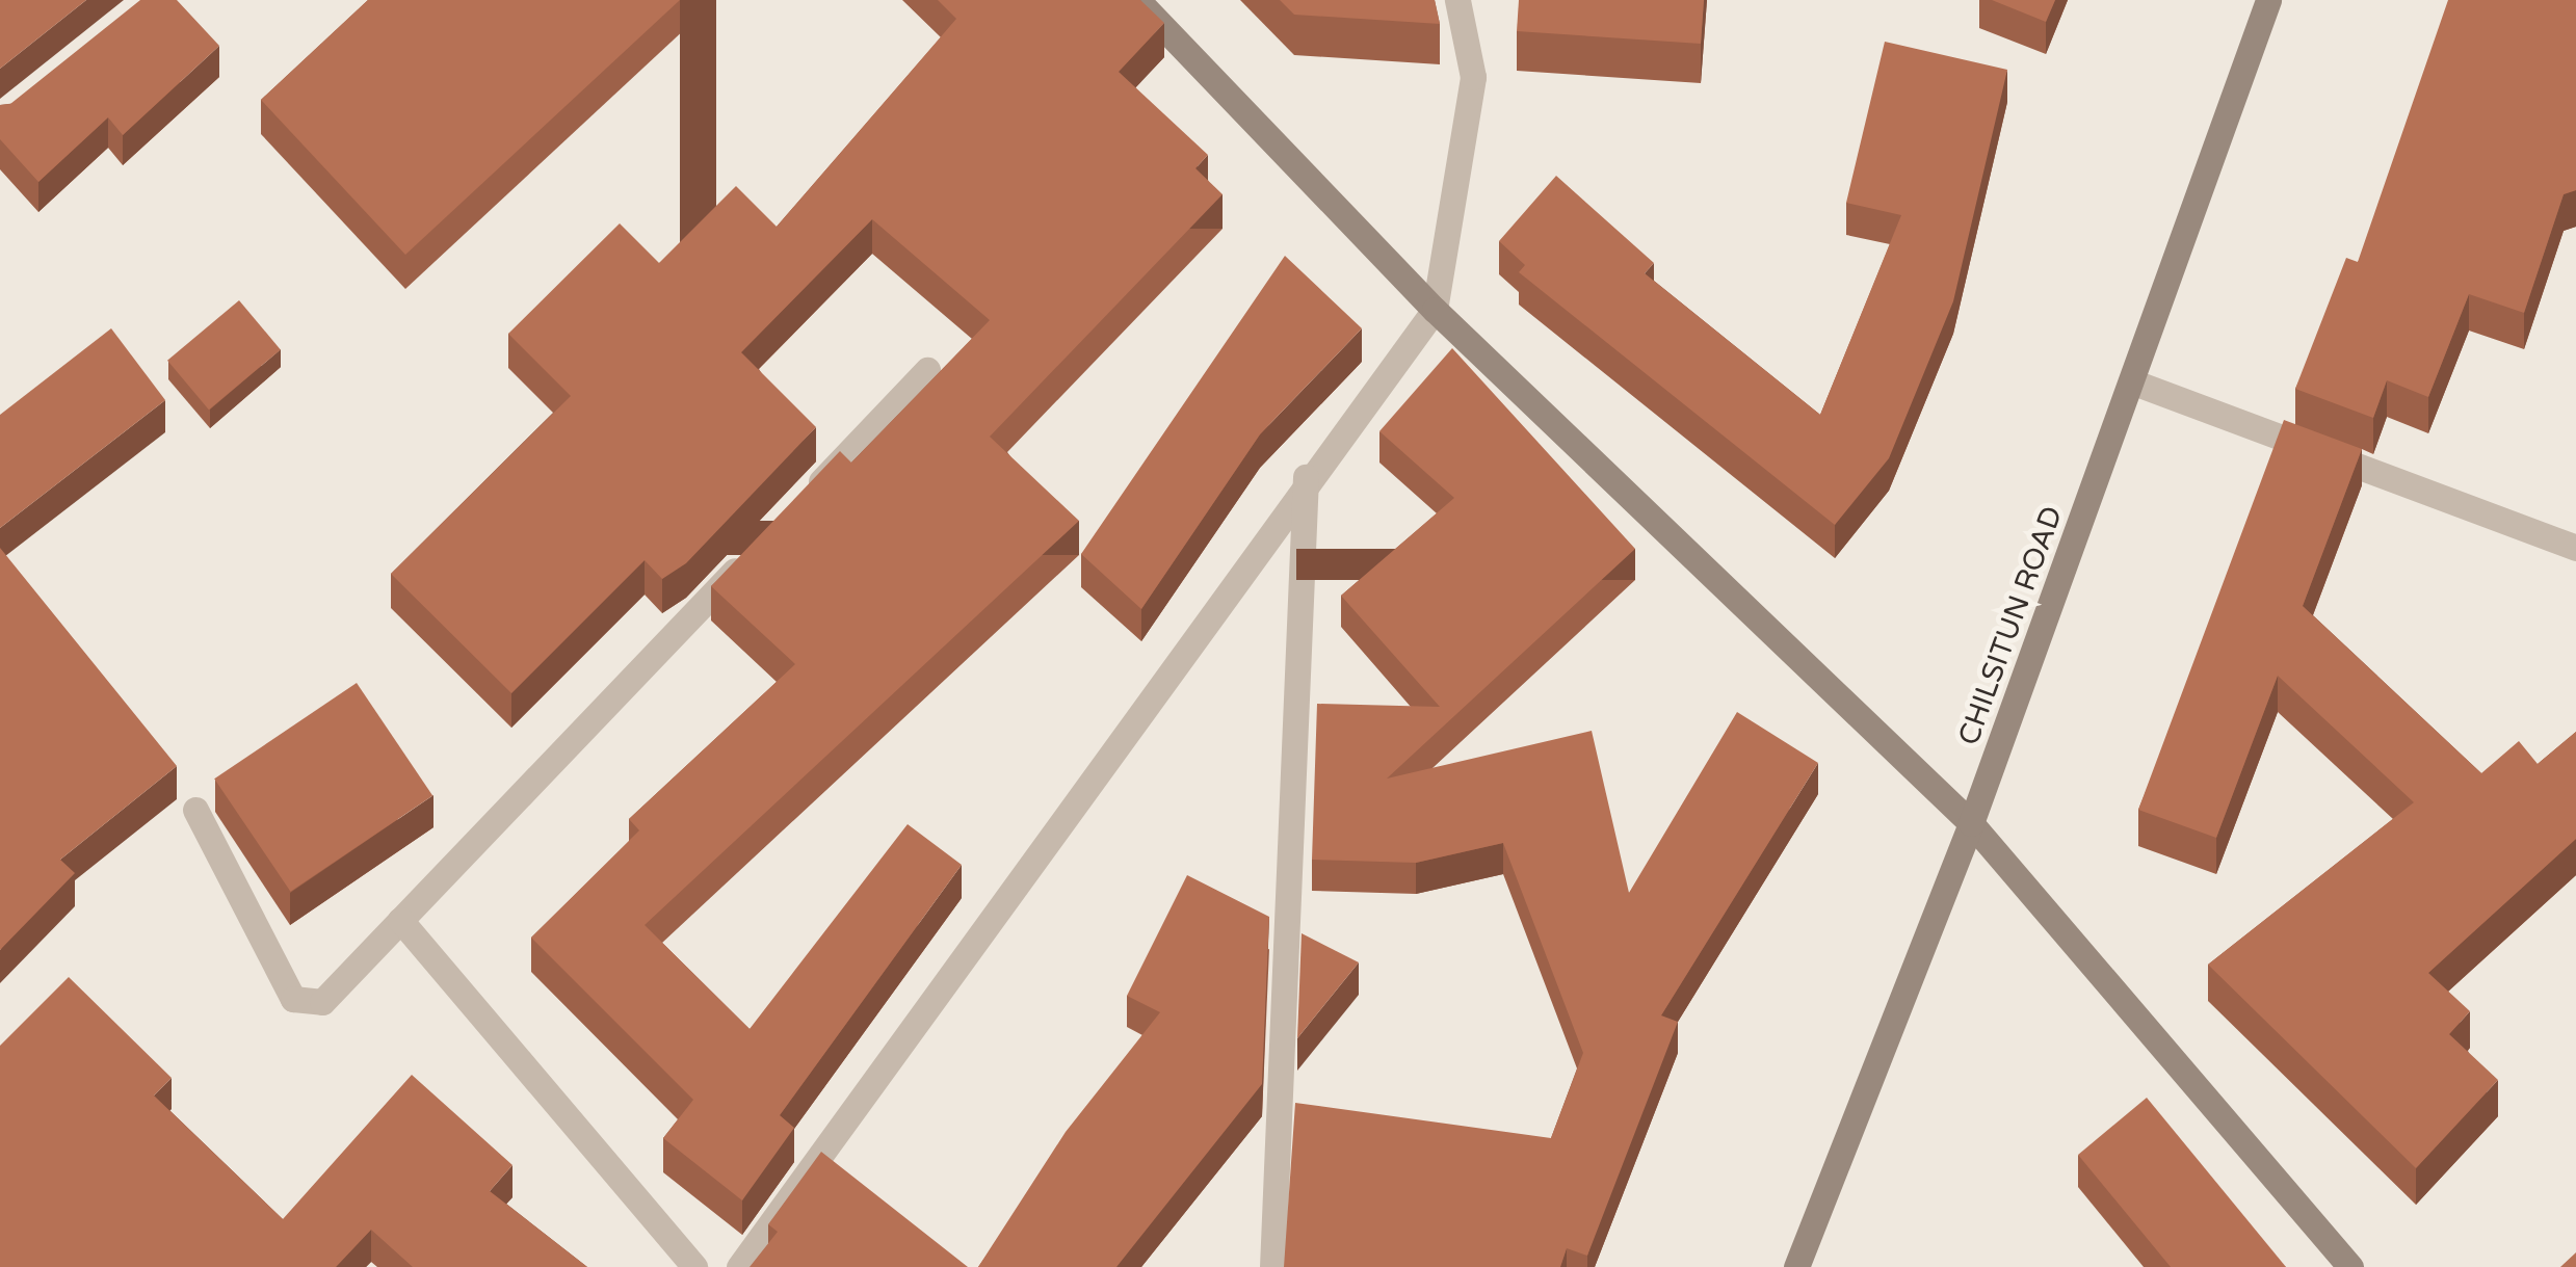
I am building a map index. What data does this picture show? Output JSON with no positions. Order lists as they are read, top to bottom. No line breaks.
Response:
{"streets":{"main road":["CHILSITUN ROAD"]}}
